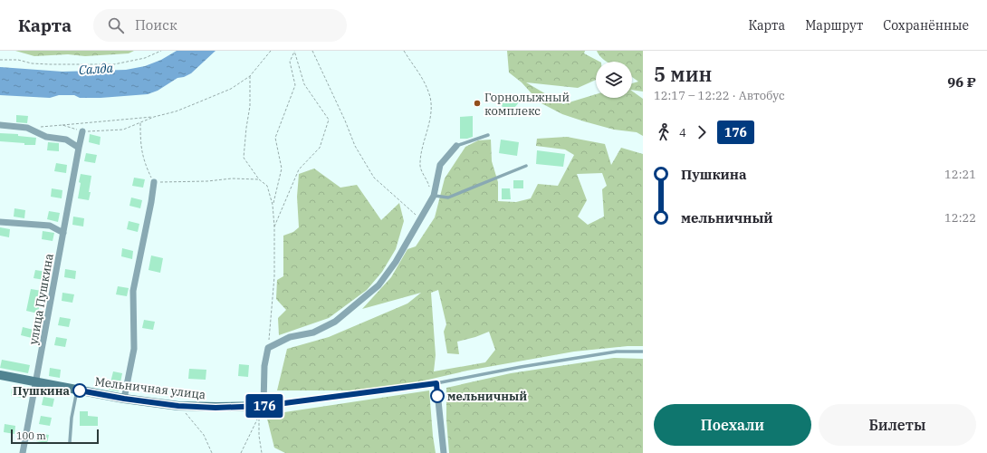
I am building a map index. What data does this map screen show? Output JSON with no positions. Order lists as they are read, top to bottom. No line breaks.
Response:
{"streets":{"street":["улица Пушкина","Мельничная улица"]},"crossings":[["улица Пушкина","Мельничная улица"]],"water":["Салда"],"places":["Горнолыжный комплекс","Пушкина","мельничный"],"lines":["bus line 176"],"scale_bar":"100 m","page":{"header":"Карта","search":"Поиск","nav":["Карта","Маршрут","Сохранённые"],"on_map":"176","heading":["5 мин","12:17 – 12:22 · Автобус","96 ₽"],"legs":["4","176"],"list":[{"name":"Пушкина","value":"12:21"},{"name":"мельничный","value":"12:22"}],"buttons":["Поехали","Билеты"],"scale":"100 m"}}
